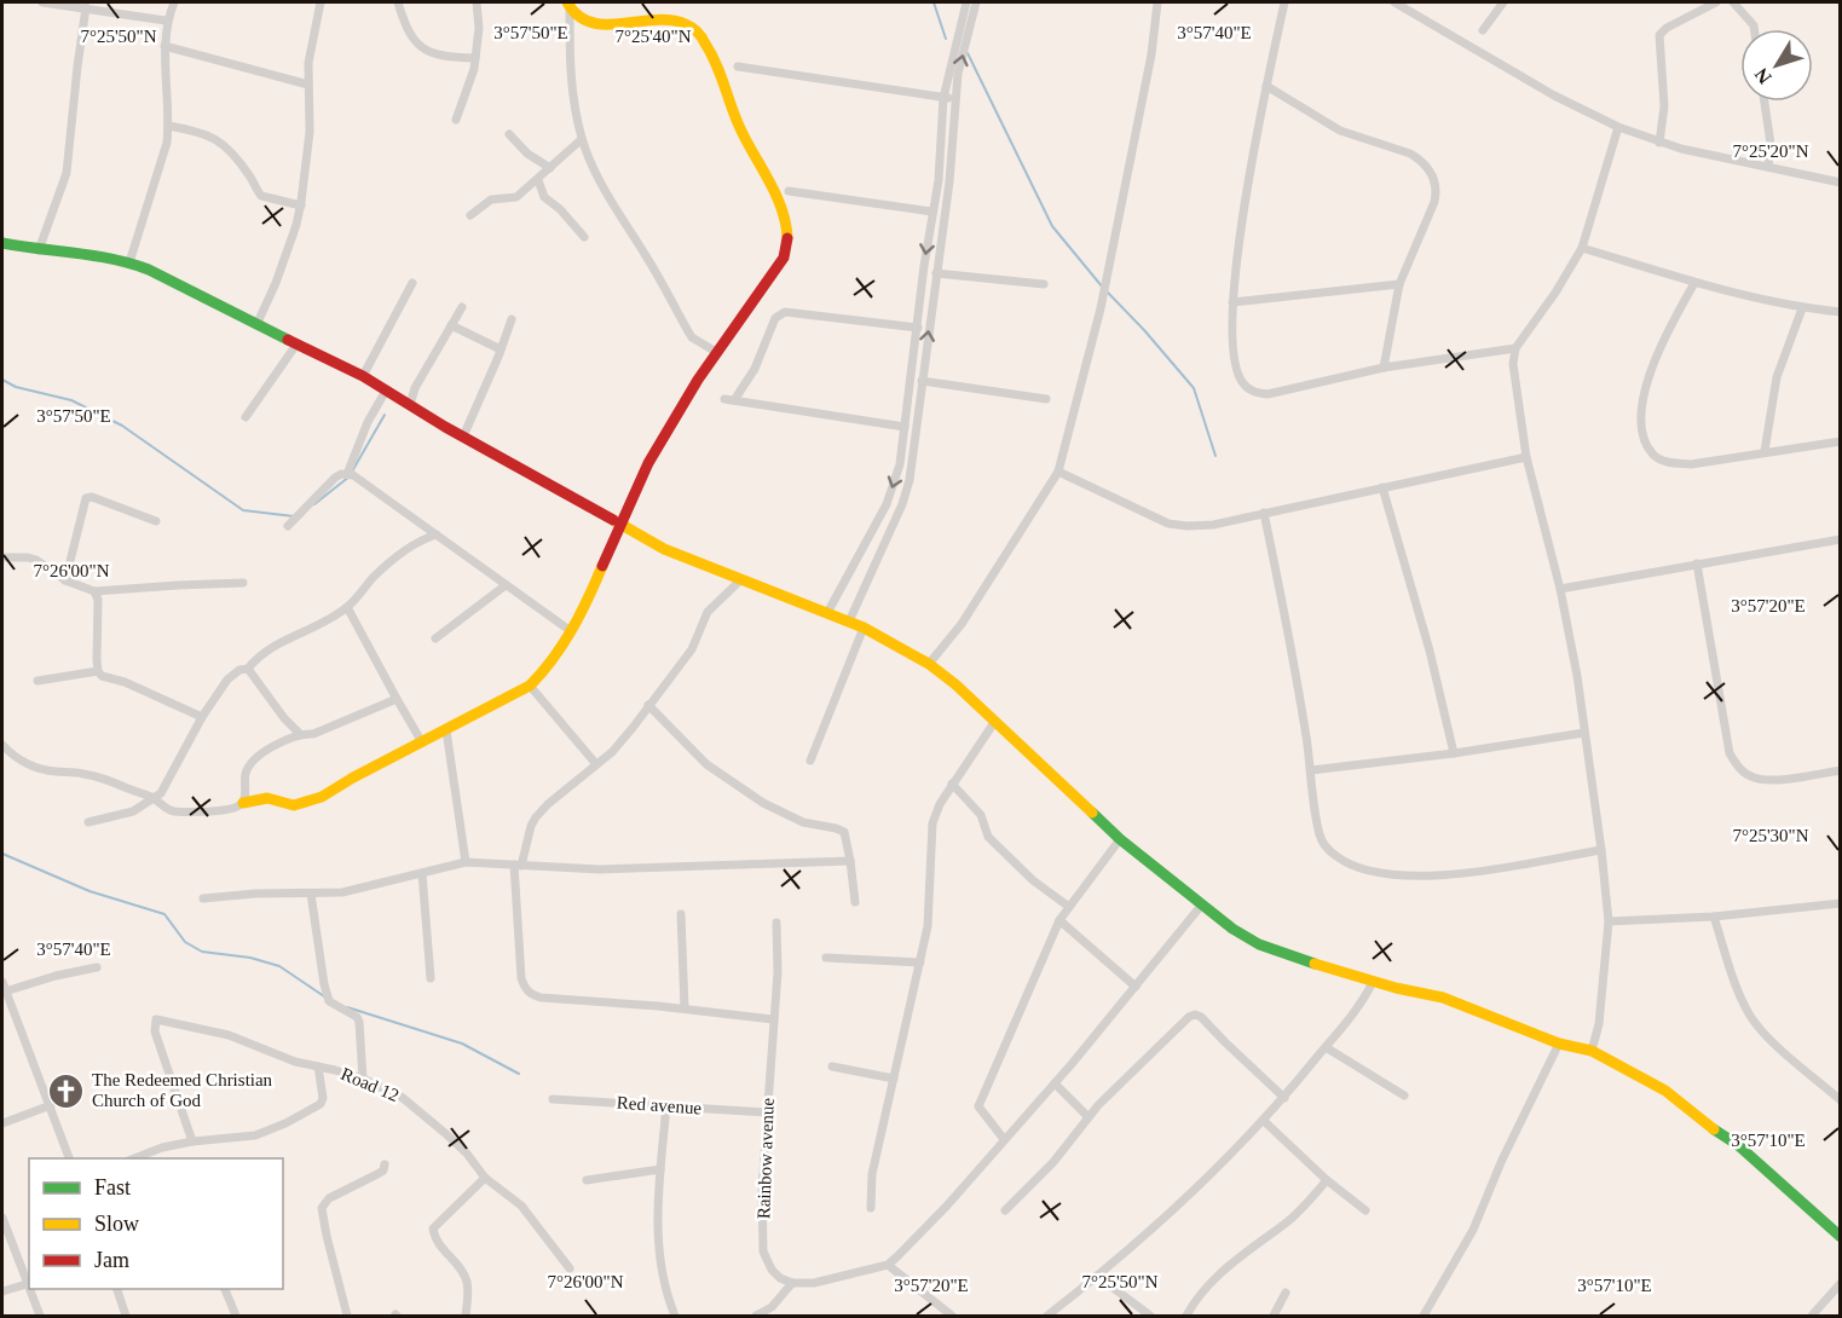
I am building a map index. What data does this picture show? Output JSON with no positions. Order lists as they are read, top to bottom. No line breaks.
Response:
{"streets":{"street":["Road 12","Red avenue","Rainbow avenue"]},"crossings":[["Red avenue","Rainbow avenue"]],"places":{"church":["The Redeemed Christian Church of God"]},"legend":["Fast","Slow","Jam"],"north":"bottom left","coordinates":["3°57'50\"E","3°57'40\"E","7°25'50\"N","7°25'40\"N","7°25'20\"N","7°26'00\"N","3°57'20\"E","7°25'30\"N","3°57'10\"E"]}
